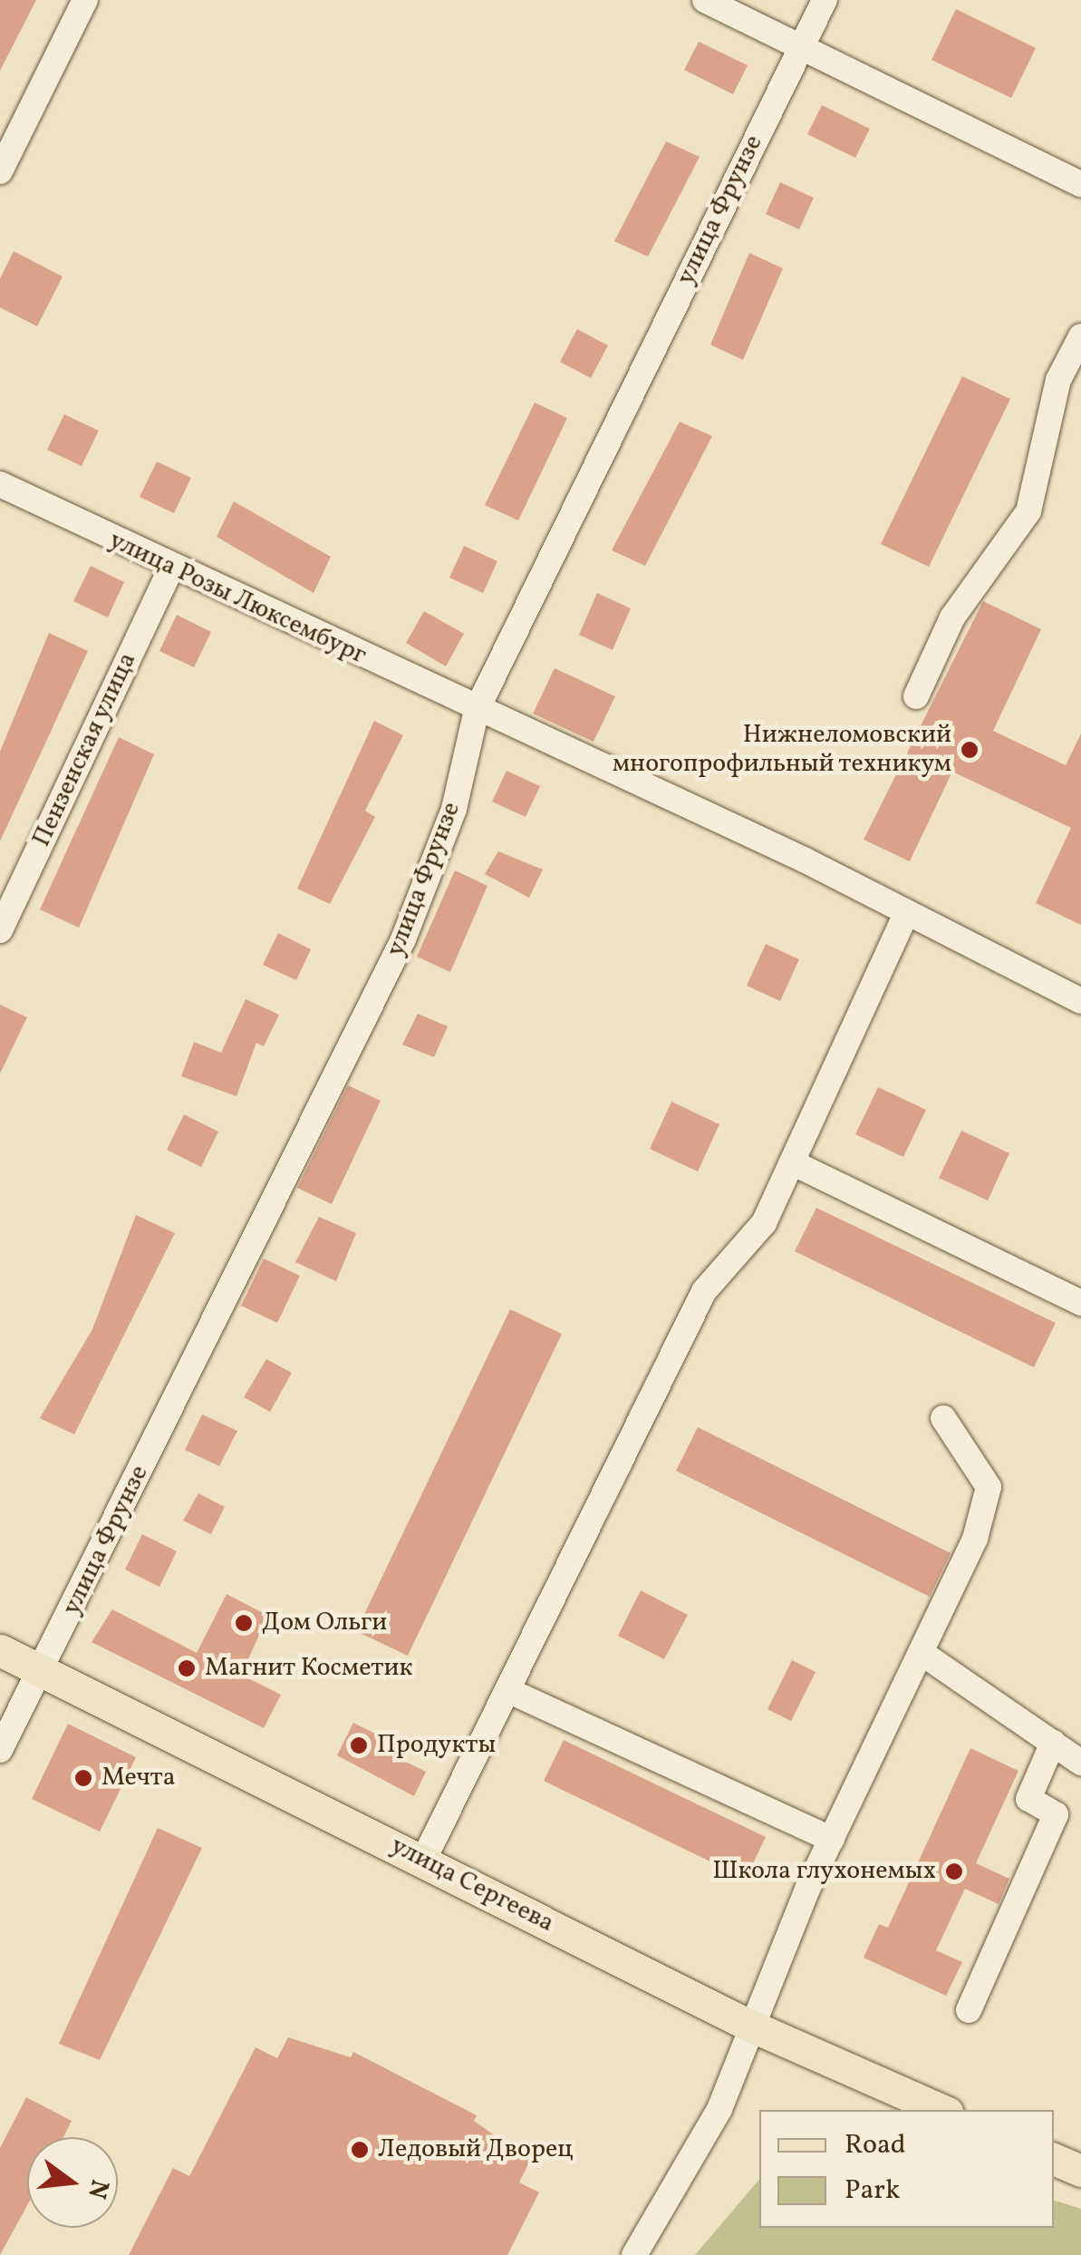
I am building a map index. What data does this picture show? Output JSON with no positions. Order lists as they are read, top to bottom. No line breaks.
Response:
{"streets":{"main road":["улица Сергеева"],"street":["улица Фрунзе","улица Розы Люксембург","Пензенская улица"]},"crossings":[["улица Фрунзе","улица Розы Люксембург"],["улица Фрунзе","улица Сергеева"],["улица Розы Люксембург","Пензенская улица"]],"places":["Нижнеломовский многопрофильный техникум","Дом Ольги","Магнит Косметик","Продукты","Мечта","Школа глухонемых","Ледовый Дворец"],"legend":["Road","Park"],"north":"right"}
